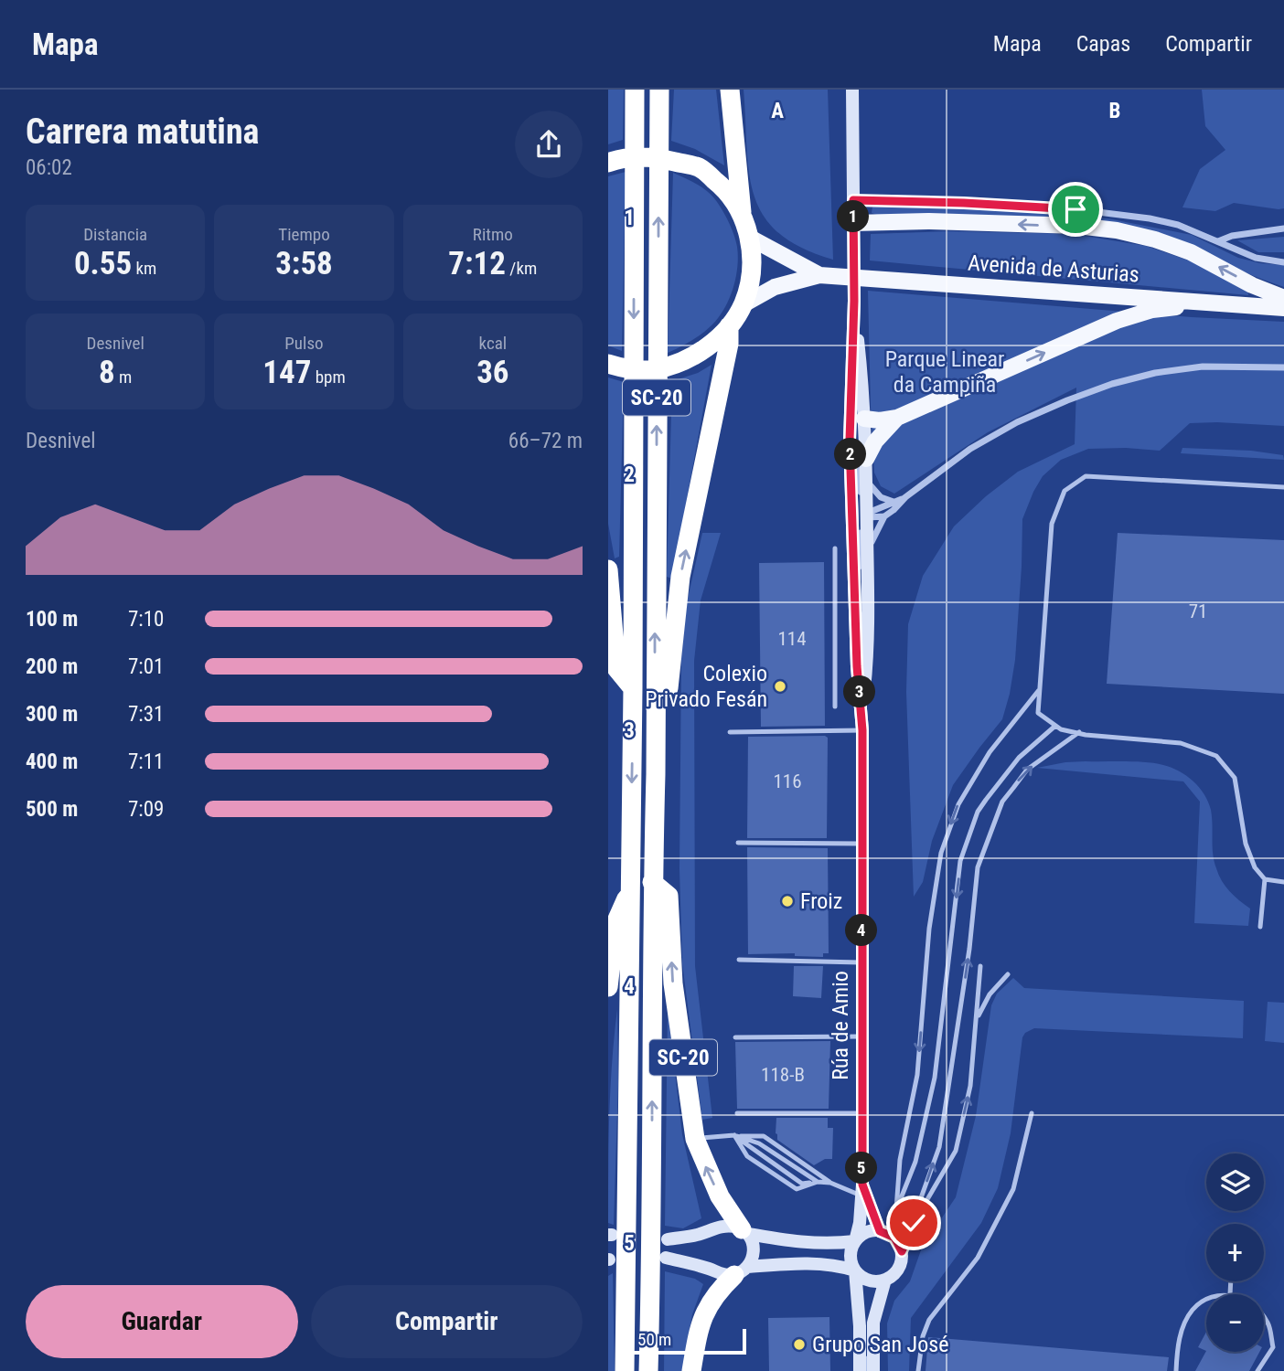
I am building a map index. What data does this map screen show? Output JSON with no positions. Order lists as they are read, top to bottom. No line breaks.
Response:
{"streets":{"highway":["SC-20"],"main road":["Avenida de Asturias"],"street":["Rúa de Amio"]},"parks":["Parque Linear da Campiña"],"places":["Colexio Privado Fesán","Froiz","Grupo San José"],"house_numbers":["71","114","116","118-B"],"scale_bar":"50 m","page":{"header":"Mapa","nav":["Mapa","Capas","Compartir"],"heading":["Carrera matutina","06:02"],"stats":[["Distancia","0.55 km"],["Tiempo","3:58"],["Ritmo","7:12 /km"],["Desnivel","8 m"],["Pulso","147 bpm"],["kcal","36"]],"pins":["1","2","3","4","5"],"chart":["Desnivel","66–72 m"],"list":[{"name":"100 m","note":"7:10"},{"name":"200 m","note":"7:01"},{"name":"300 m","note":"7:31"},{"name":"400 m","note":"7:11"},{"name":"500 m","note":"7:09"}],"map_buttons":["+","−"],"buttons":["Guardar","Compartir"],"scale":"50 m"},"grid":{"columns":["A","B"],"rows":["1","2","3","4","5"]}}
